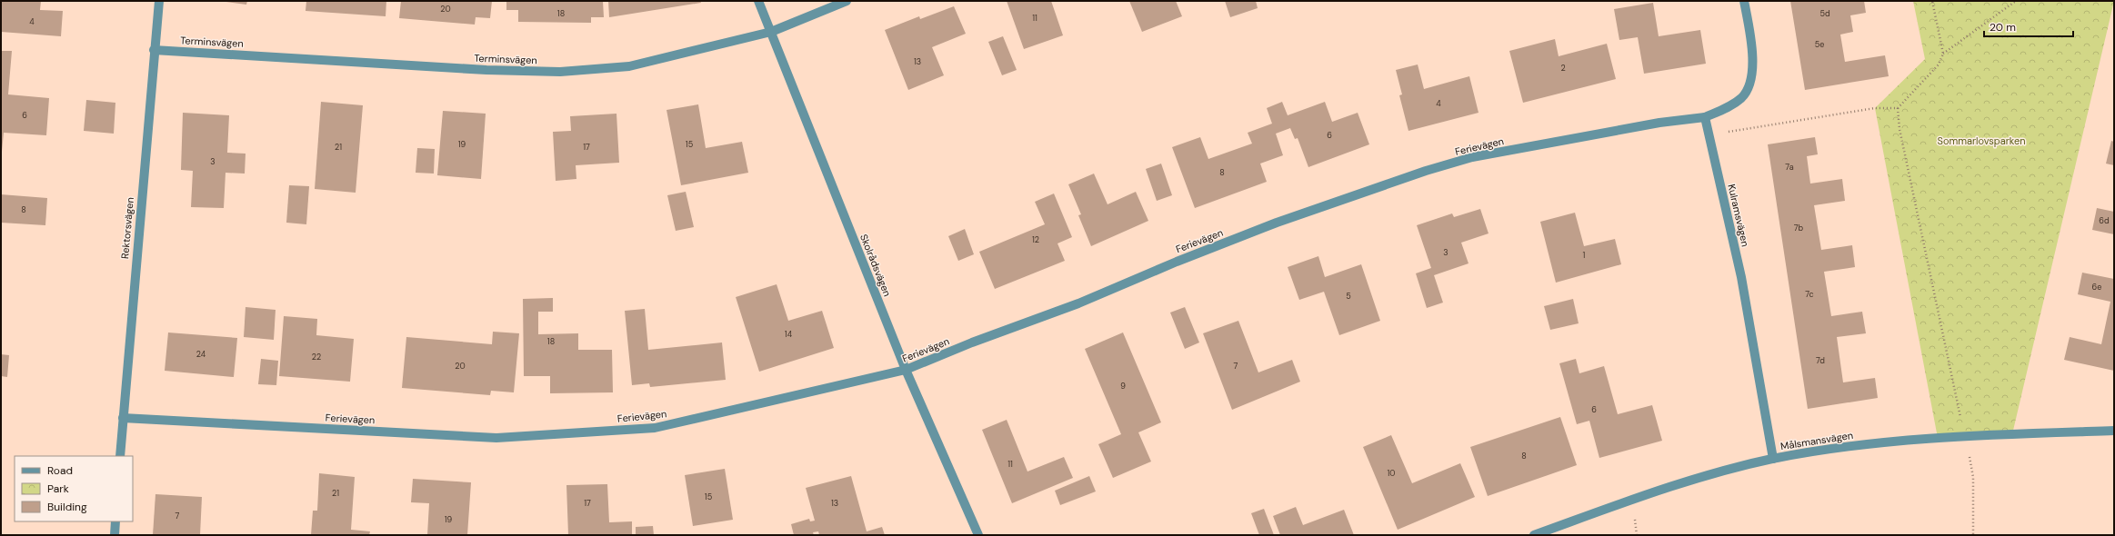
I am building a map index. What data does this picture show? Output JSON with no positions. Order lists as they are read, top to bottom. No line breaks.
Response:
{"streets":{"street":["Terminsvägen","Ferievägen","Kulramsvägen","Rektorsvägen","Skolrådsvägen","Målsmansvägen"]},"crossings":[["Terminsvägen","Rektorsvägen"],["Terminsvägen","Skolrådsvägen"],["Ferievägen","Kulramsvägen"],["Ferievägen","Rektorsvägen"],["Ferievägen","Skolrådsvägen"],["Kulramsvägen","Målsmansvägen"]],"parks":["Sommarlovsparken"],"house_numbers":["20","18","5d","11","4","5e","13","2","4","6","6","19","15","21","17","3","7a","8","8","6d","7b","12","3","1","6e","7c","5","14","18","24","22","7d","20","7","9","6","8","11","10","21","15","17","13","7","19"],"legend":["Road","Park","Building"],"scale_bar":"20 m"}
